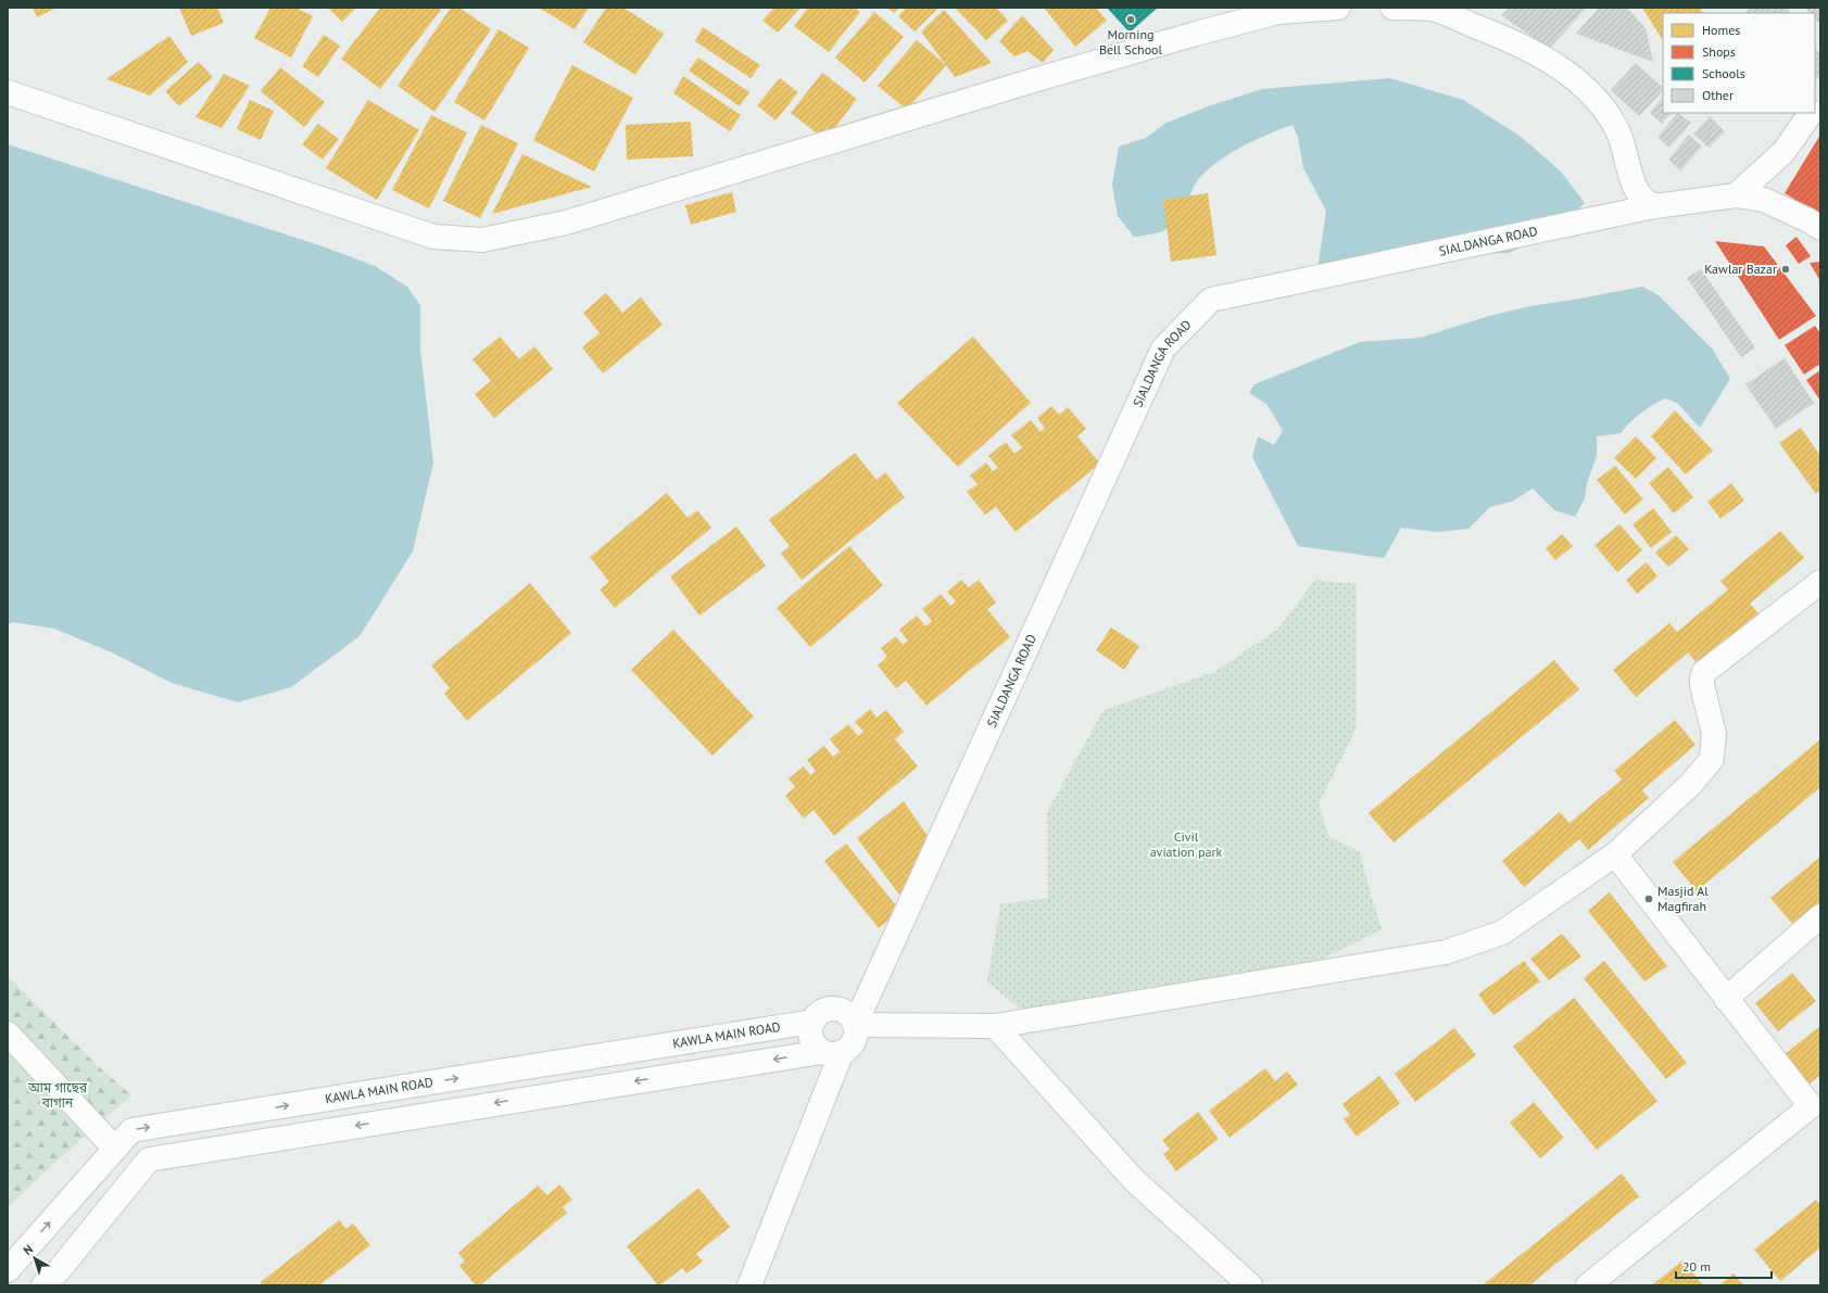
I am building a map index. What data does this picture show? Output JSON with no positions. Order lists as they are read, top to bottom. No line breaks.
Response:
{"streets":{"street":["SIALDANGA ROAD","KAWLA MAIN ROAD"]},"crossings":[["SIALDANGA ROAD","KAWLA MAIN ROAD"]],"parks":["Civil aviation park","আম গাছের বাগান"],"places":["Morning Bell School","Kawlar Bazar","Masjid Al Magfirah"],"legend":["Homes","Shops","Schools","Other"],"scale_bar":"20 m","north":"top left"}
